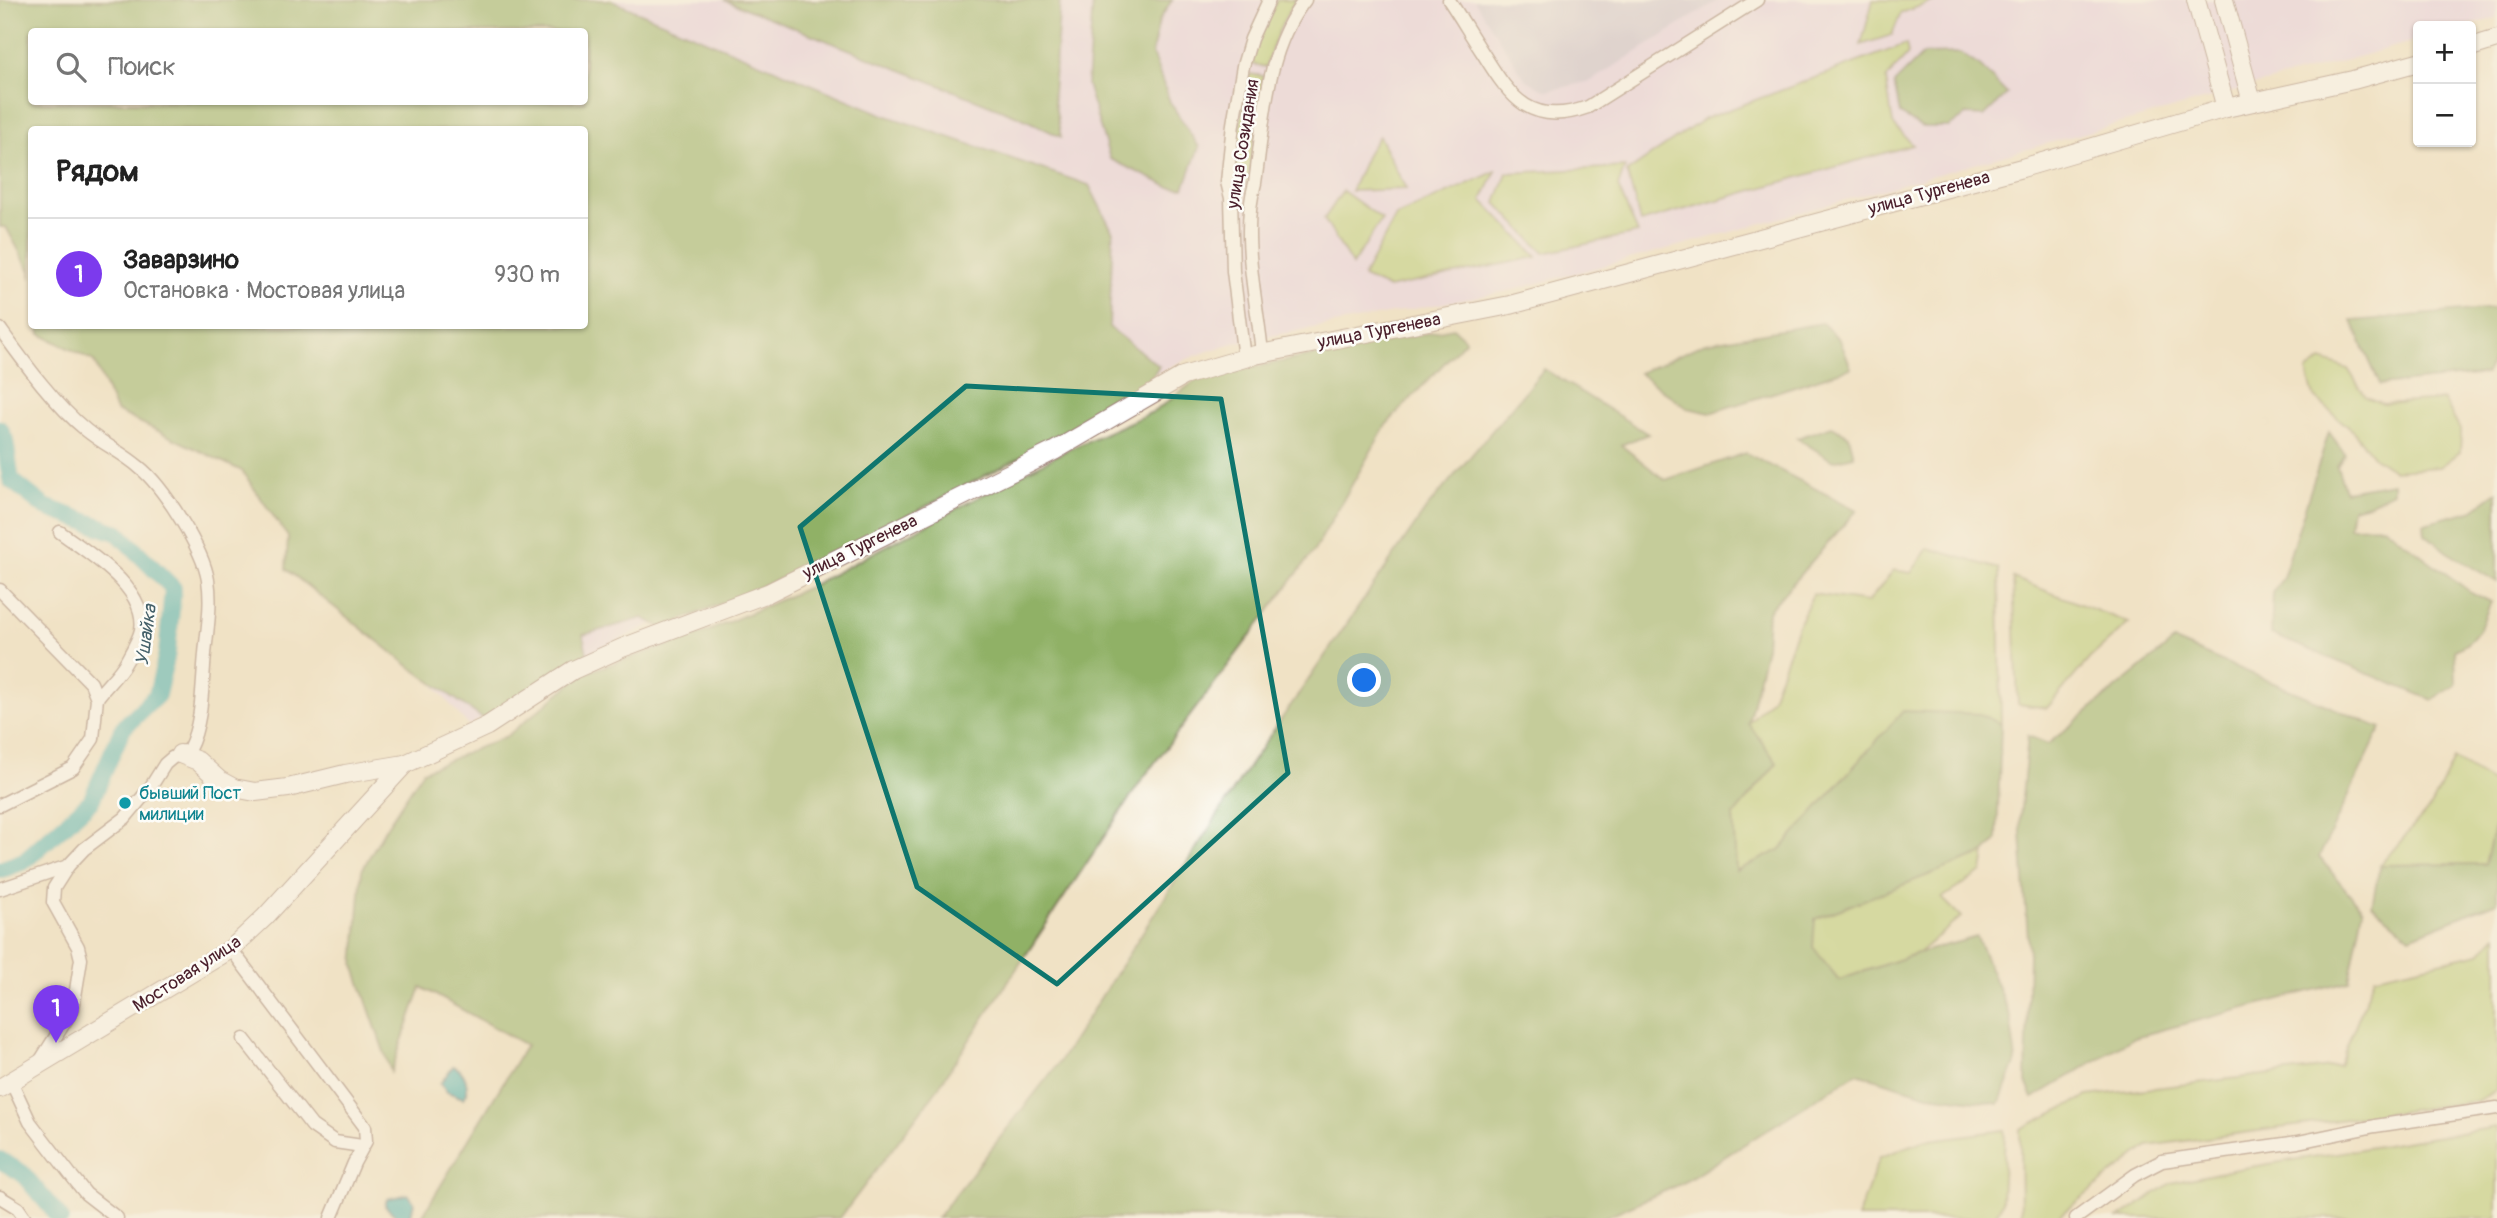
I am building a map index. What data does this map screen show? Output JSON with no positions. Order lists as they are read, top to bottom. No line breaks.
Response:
{"streets":{"street":["улица Созидания","улица Тургенева","Мостовая улица"]},"crossings":[["улица Созидания","улица Тургенева"],["улица Тургенева","Мостовая улица"]],"water":["Ушайка"],"places":["бывший Пост милиции"],"page":{"map_buttons":["+","−"],"search":"Поиск","heading":"Рядом","list":[{"mark":"1","name":"Заварзино","note":"Остановка · Мостовая улица","value":"930 m"}],"pins":"1"}}
